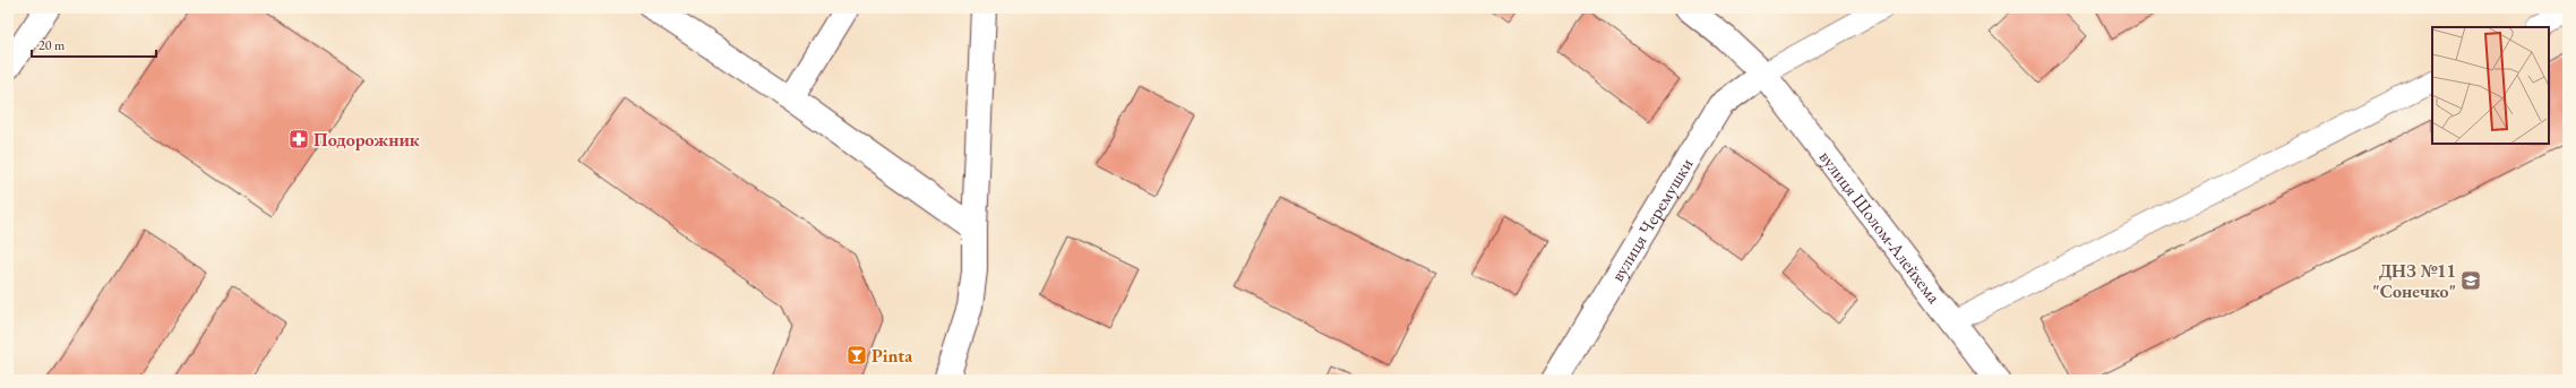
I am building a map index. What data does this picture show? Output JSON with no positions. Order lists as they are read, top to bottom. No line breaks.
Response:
{"streets":{"street":["вулиця Черемушки","вулиця Шолом-Алейхема"]},"crossings":[["вулиця Черемушки","вулиця Шолом-Алейхема"]],"places":{"pharmacy":["Подорожник"],"school or university":["ДНЗ №11 \"Сонечко\""],"bar":["Pinta"]},"scale_bar":"20 m"}
